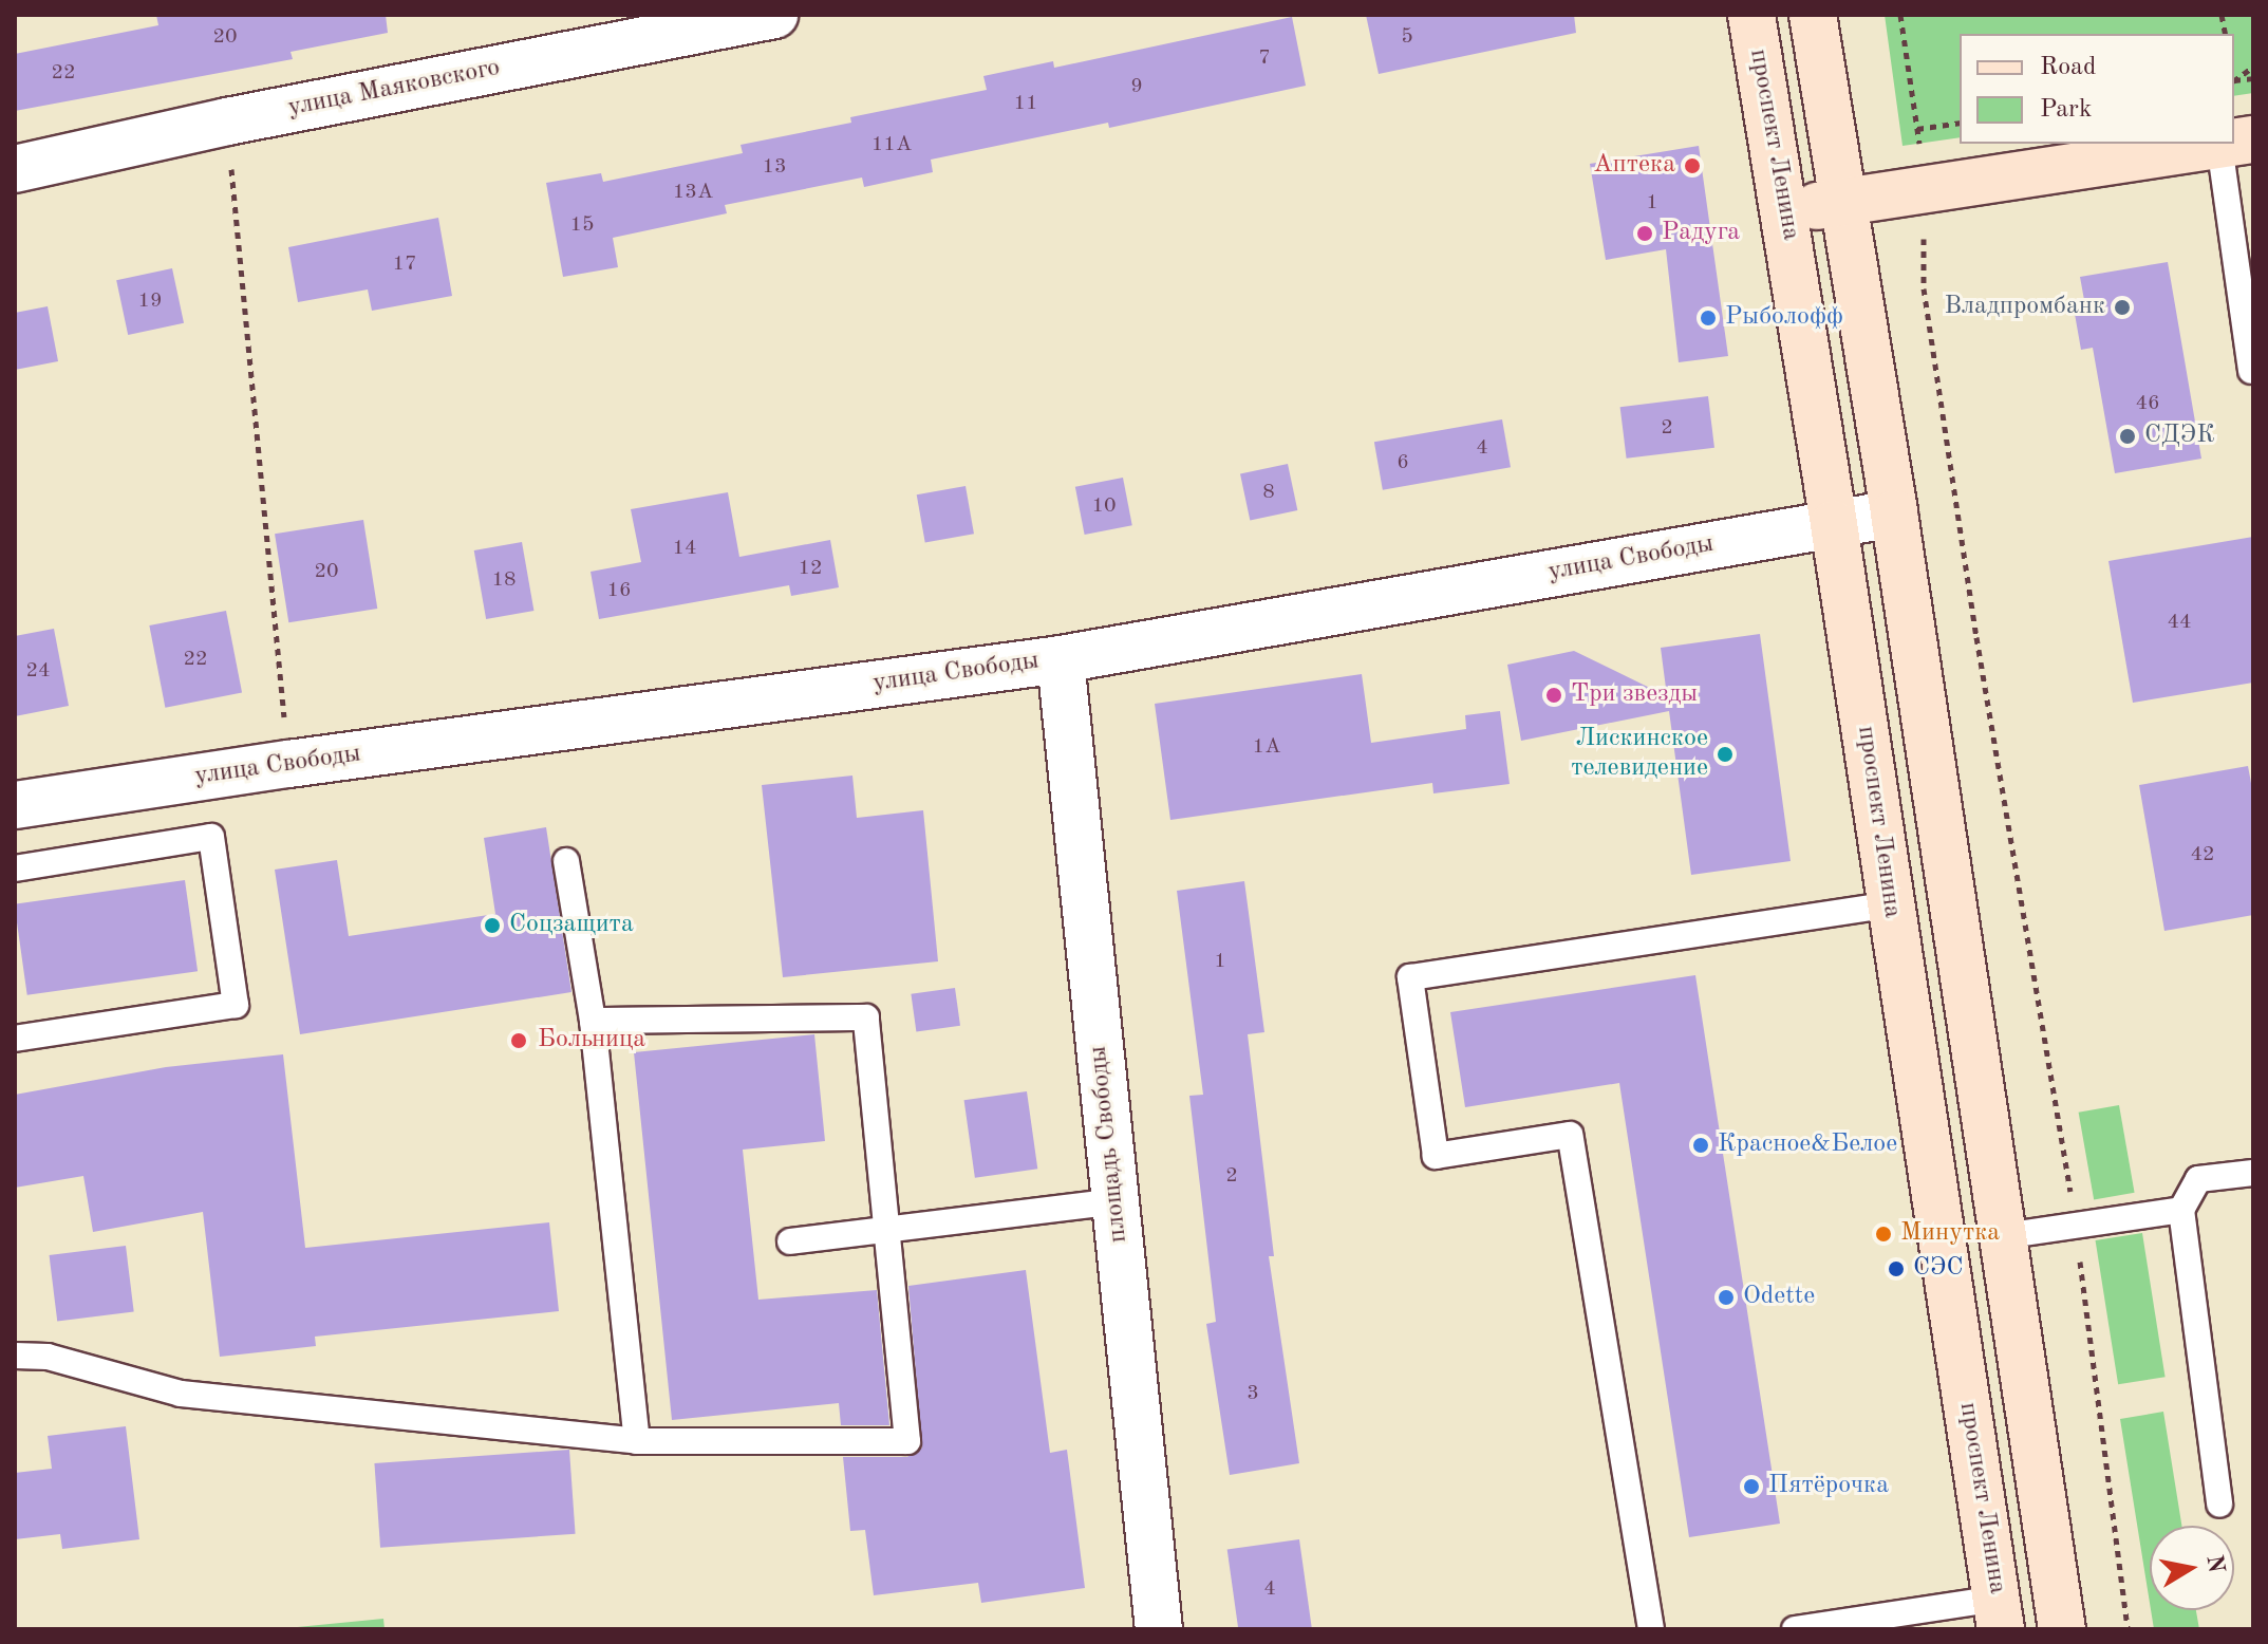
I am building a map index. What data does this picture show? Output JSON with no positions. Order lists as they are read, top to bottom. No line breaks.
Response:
{"streets":{"main road":["проспект Ленина"],"street":["улица Маяковского","улица Свободы","площадь Свободы"]},"crossings":[["проспект Ленина","улица Свободы"],["улица Свободы","площадь Свободы"]],"places":["Аптека","Радуга","Владпромбанк","Рыболофф","СДЭК","Три звезды","Лискинское телевидение","Соцзащита","Больница","Красное&Белое","Минутка","СЭС","Odette","Пятёрочка"],"house_numbers":["20","5","7","22","9","11","11А","13","13А","1","15","17","19","46","2","4","6","8","10","14","12","20","18","16","44","22","24","1А","42","1","2","3","4"],"legend":["Road","Park"],"north":"right"}
